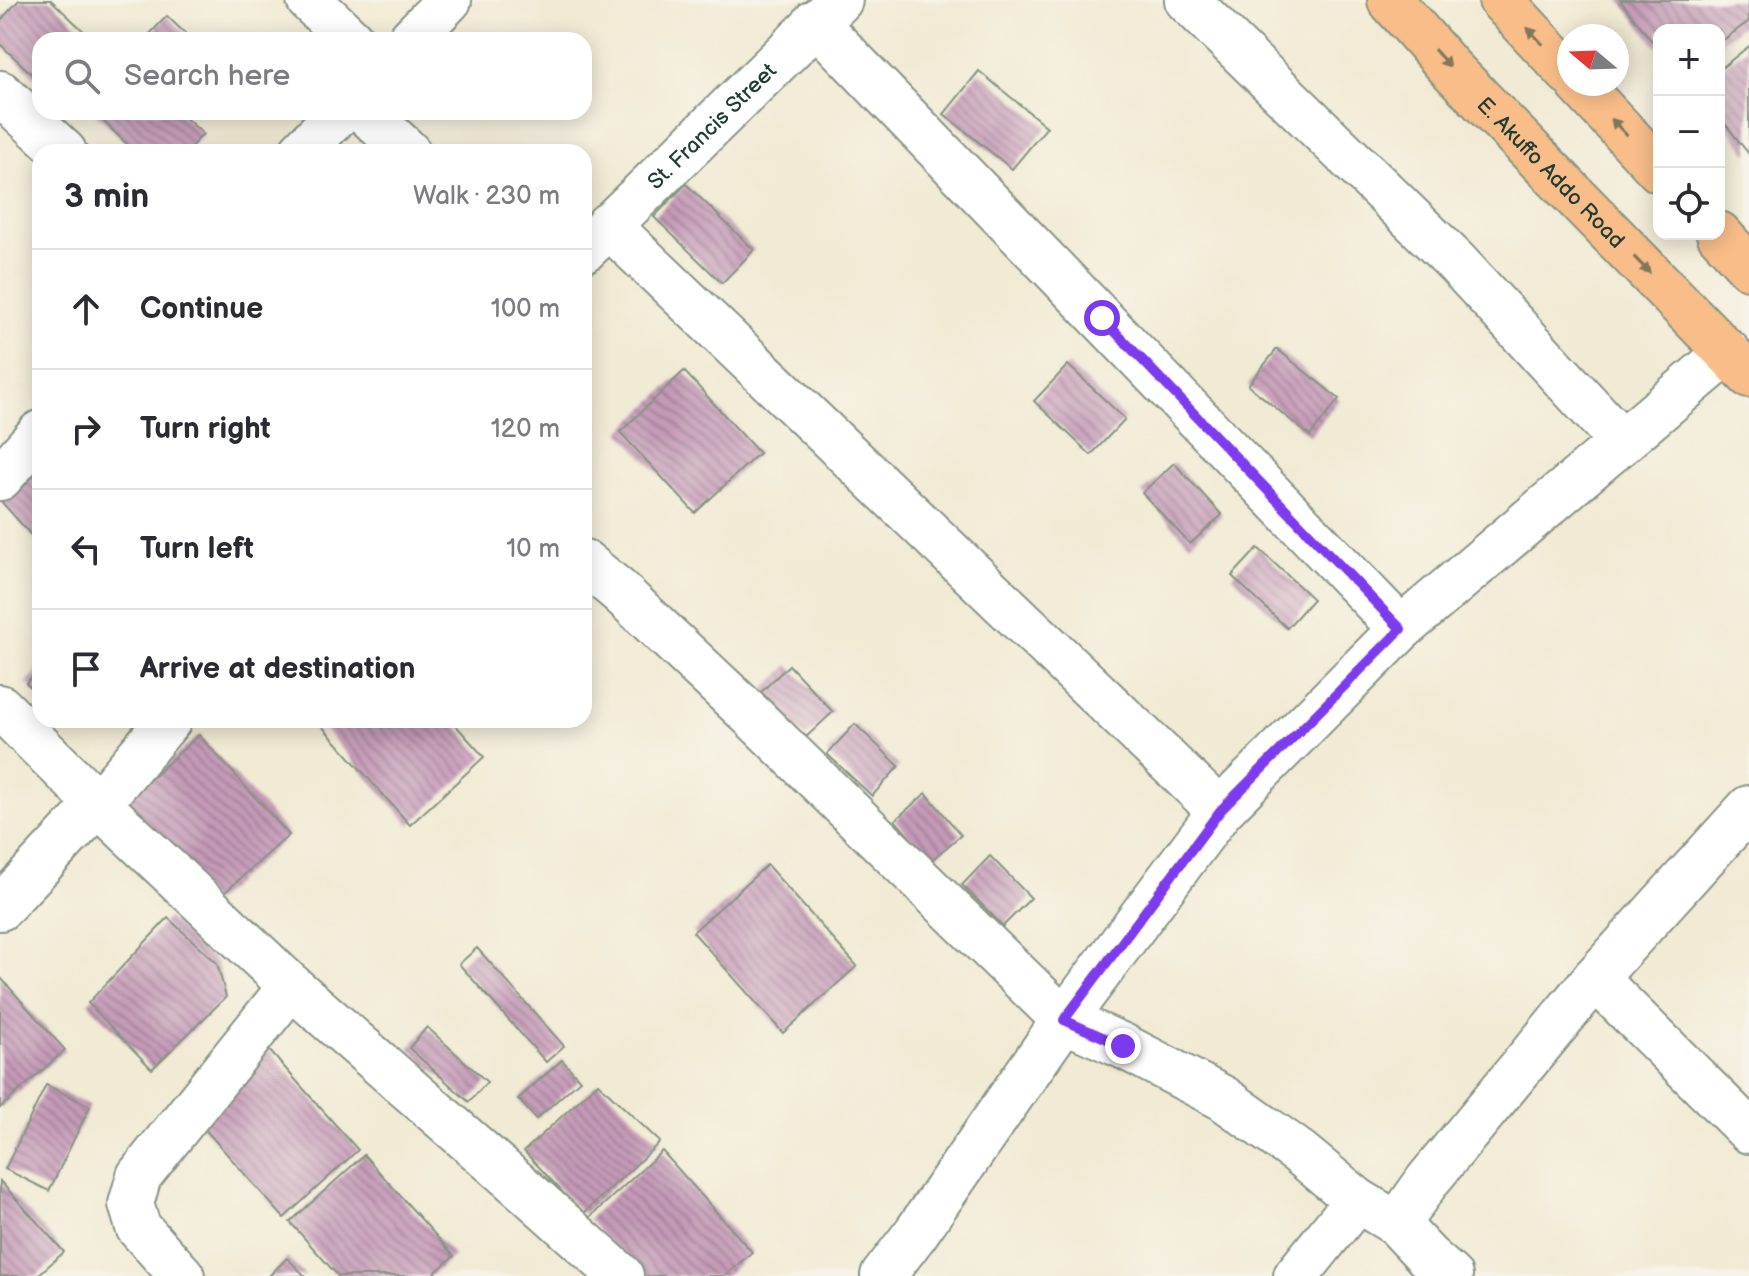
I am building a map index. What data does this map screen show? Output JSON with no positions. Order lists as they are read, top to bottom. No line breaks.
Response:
{"streets":{"main road":["E. Akuffo Addo Road"],"street":["St. Francis Street"]},"north":"left","page":{"map_buttons":["+","−"],"search":"Search here","heading":["3 min","Walk · 230 m"],"list":[["Continue","100 m"],["Turn right","120 m"],["Turn left","10 m"],"Arrive at destination"]}}
